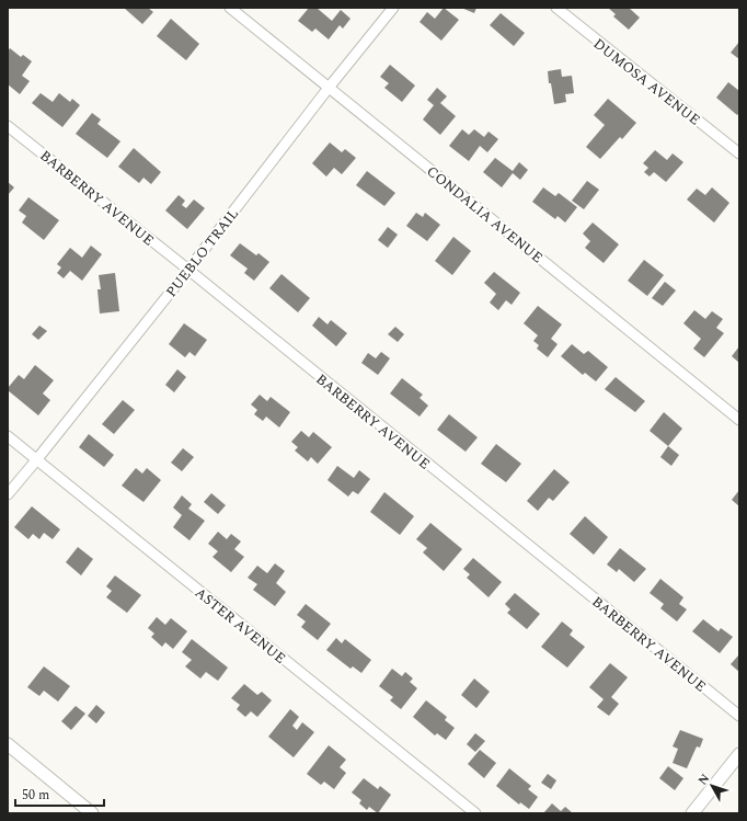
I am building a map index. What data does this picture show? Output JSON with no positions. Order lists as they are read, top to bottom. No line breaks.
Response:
{"streets":{"street":["DUMOSA AVENUE","BARBERRY AVENUE","CONDALIA AVENUE","PUEBLO TRAIL","ASTER AVENUE"]},"crossings":[["BARBERRY AVENUE","PUEBLO TRAIL"],["CONDALIA AVENUE","PUEBLO TRAIL"],["PUEBLO TRAIL","ASTER AVENUE"]],"scale_bar":"50 m","north":"top left"}
